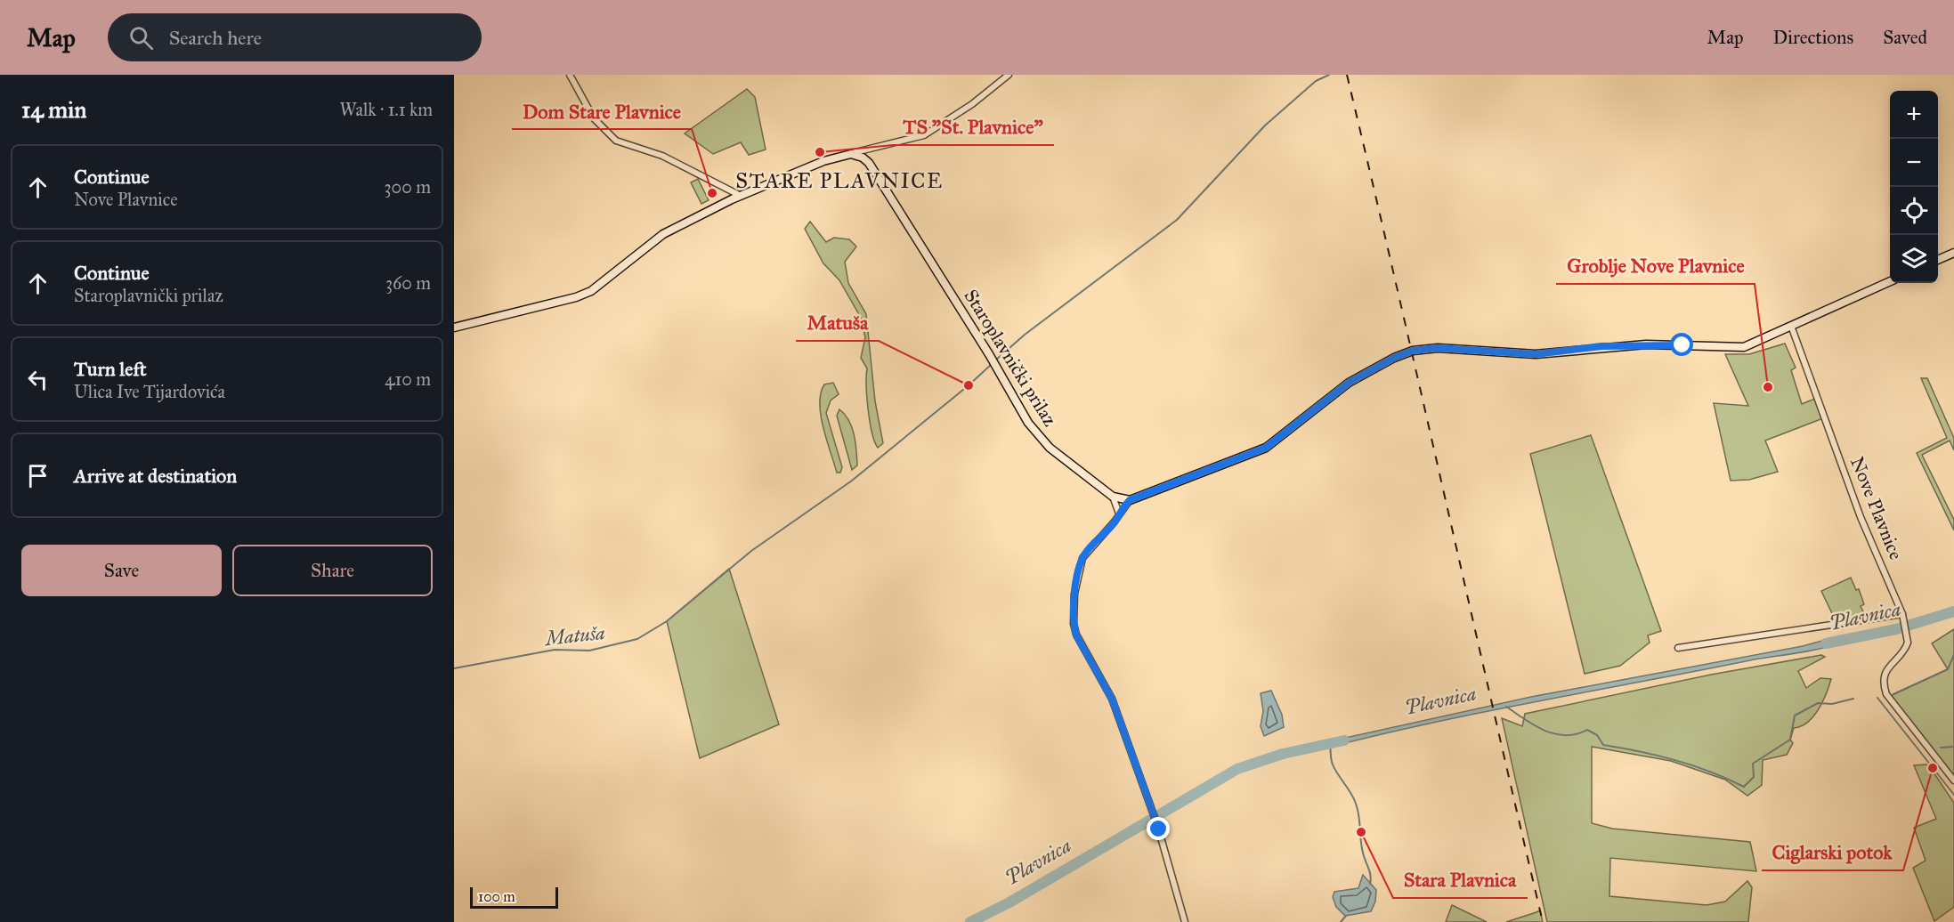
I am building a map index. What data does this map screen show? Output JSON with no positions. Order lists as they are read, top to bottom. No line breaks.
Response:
{"streets":{"street":["Staroplavnički prilaz","Nove Plavnice"]},"districts":["STARE PLAVNICE"],"water":["Plavnica","Matuša"],"places":["TS \"St. Plavnice\"","Dom Stare Plavnice","Matuša","Groblje Nove Plavnice","Ciglarski potok","Stara Plavnica"],"scale_bar":"100 m","page":{"header":"Map","search":"Search here","nav":["Map","Directions","Saved"],"heading":["14 min","Walk · 1.1 km"],"map_buttons":["+","−"],"list":[["Continue","Nove Plavnice","300 m"],["Continue","Staroplavnički prilaz","360 m"],["Turn left","Ulica Ive Tijardovića","410 m"],"Arrive at destination"],"buttons":["Save","Share"],"scale":"100 m"}}
